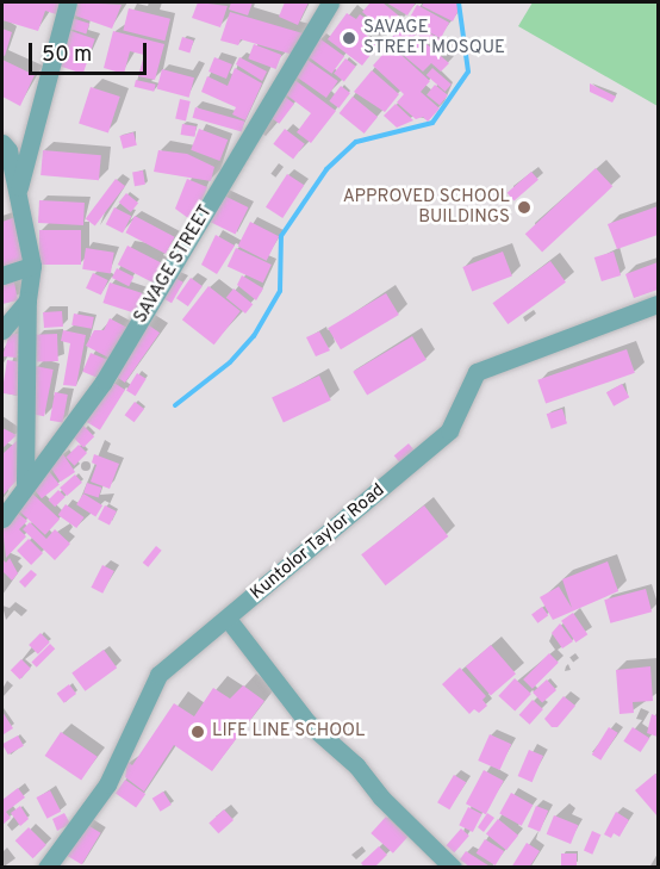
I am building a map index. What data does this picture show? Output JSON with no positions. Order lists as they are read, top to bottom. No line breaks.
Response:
{"streets":{"street":["SAVAGE STREET","Kuntolor Taylor Road"]},"places":["SAVAGE STREET MOSQUE","APPROVED SCHOOL BUILDINGS","LIFE LINE SCHOOL"],"scale_bar":"50 m"}
